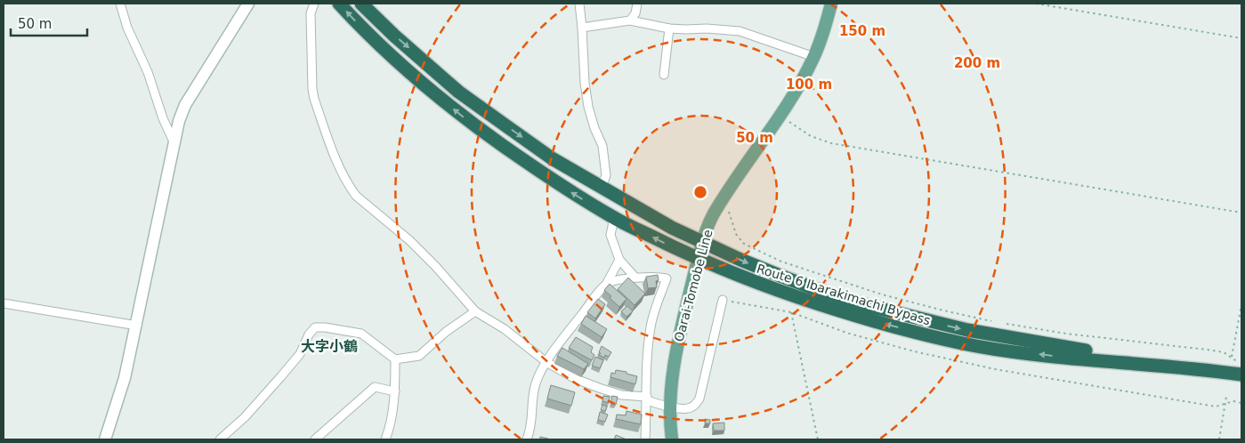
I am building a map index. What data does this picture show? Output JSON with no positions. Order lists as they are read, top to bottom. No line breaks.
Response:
{"streets":{"highway":["Route 6 Ibarakimachi Bypass"],"main road":["Oarai-Tomobe Line"]},"crossings":[["Oarai-Tomobe Line","Route 6 Ibarakimachi Bypass"]],"districts":["大字小鶴"],"scale_bar":"50 m","rings":["150 m","200 m","100 m","50 m"]}
